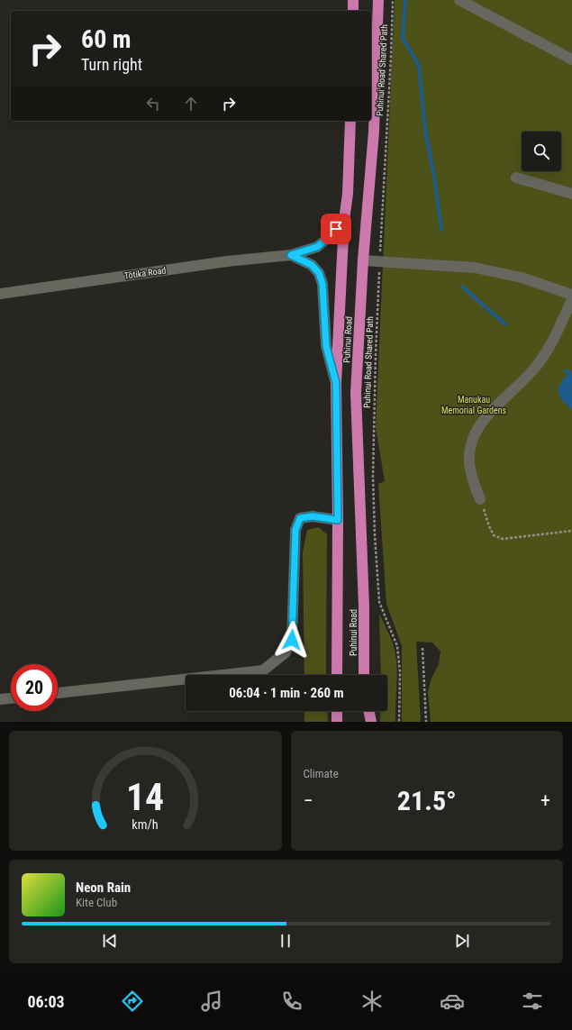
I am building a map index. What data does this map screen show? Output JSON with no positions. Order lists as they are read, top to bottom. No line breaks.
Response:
{"streets":{"highway":["Puhinui Road"],"street":["Tōtika Road"],"path":["Puhinui Road Shared Path"]},"crossings":[["Tōtika Road","Puhinui Road"]],"parks":["Manukau Memorial Gardens"],"page":{"turn":["60 m","Turn right"],"limit":"20","trip":"06:04 · 1 min · 260 m","tile":"Climate","heat":["−","21.5°","+"],"song":["Neon Rain","Kite Club"],"tabs":"06:03","gauge":["14","km/h"]}}
